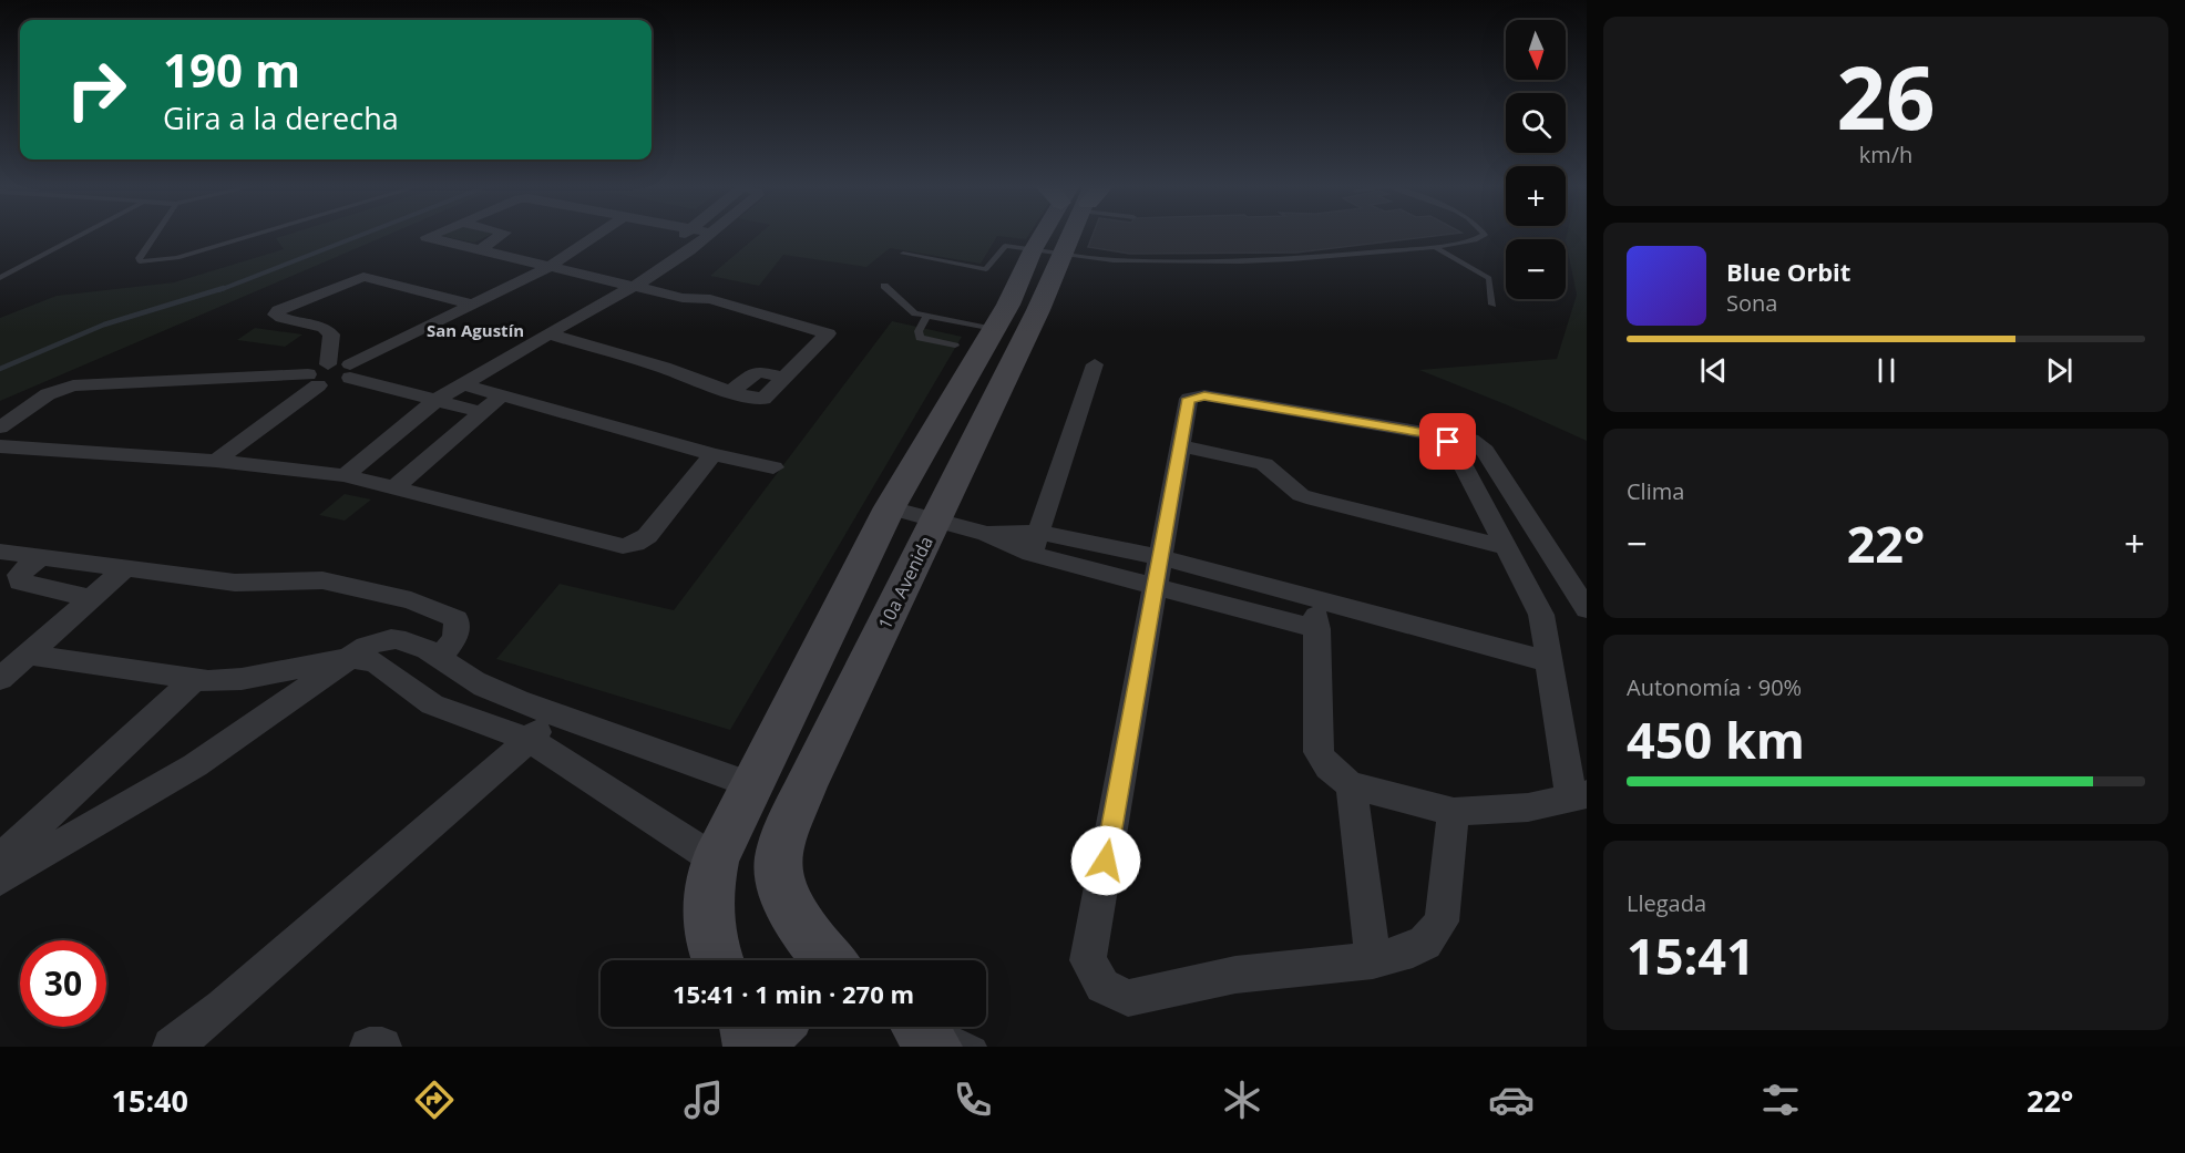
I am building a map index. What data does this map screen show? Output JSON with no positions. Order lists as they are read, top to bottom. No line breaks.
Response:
{"streets":{"street":["10a Avenida"]},"districts":["San Agustín"],"north":"bottom","page":{"tile":[["26","km/h"],"Clima",["Autonomía · 90%","450 km"],["Llegada","15:41"]],"map_buttons":["+","−"],"turn":["190 m","Gira a la derecha"],"song":["Blue Orbit","Sona"],"heat":["−","22°","+"],"limit":"30","trip":"15:41 · 1 min · 270 m","tabs":["15:40","22°"]}}
